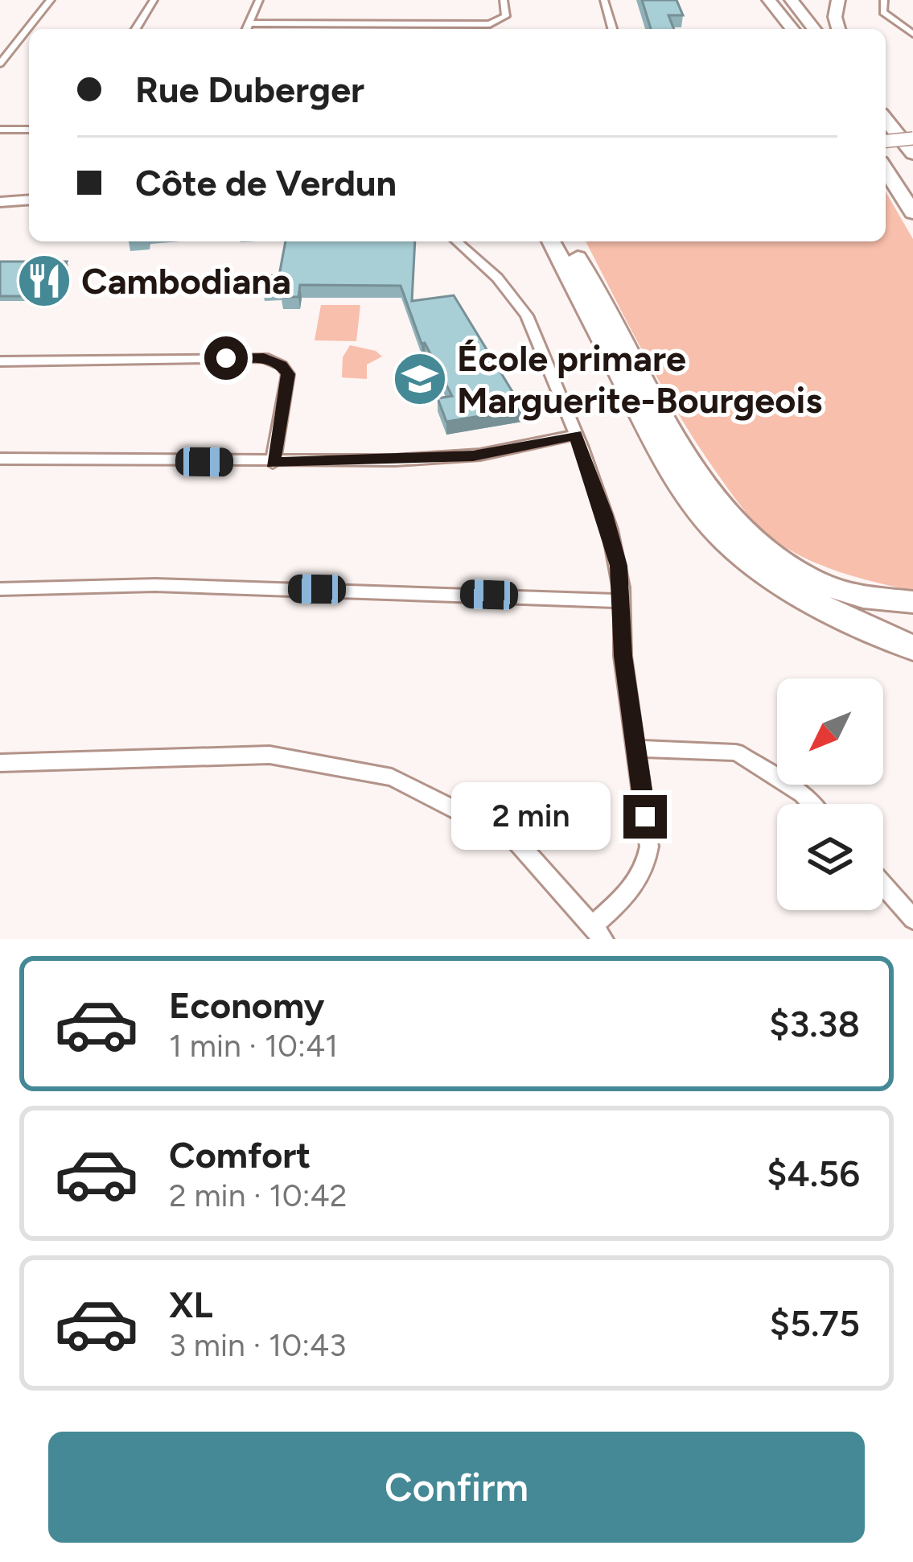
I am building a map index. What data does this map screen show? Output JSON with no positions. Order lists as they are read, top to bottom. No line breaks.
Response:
{"places":{"restaurant":["Cambodiana"],"school or university":["École primare Marguerite-Bourgeois"]},"north":"bottom left","page":{"banner":["Rue Duberger","Côte de Verdun"],"bubble":"2 min","list":[{"name":"Economy","note":"1 min · 10:41","value":"$3.38"},{"name":"Comfort","note":"2 min · 10:42","value":"$4.56"},{"name":"XL","note":"3 min · 10:43","value":"$5.75"}],"buttons":"Confirm"}}
